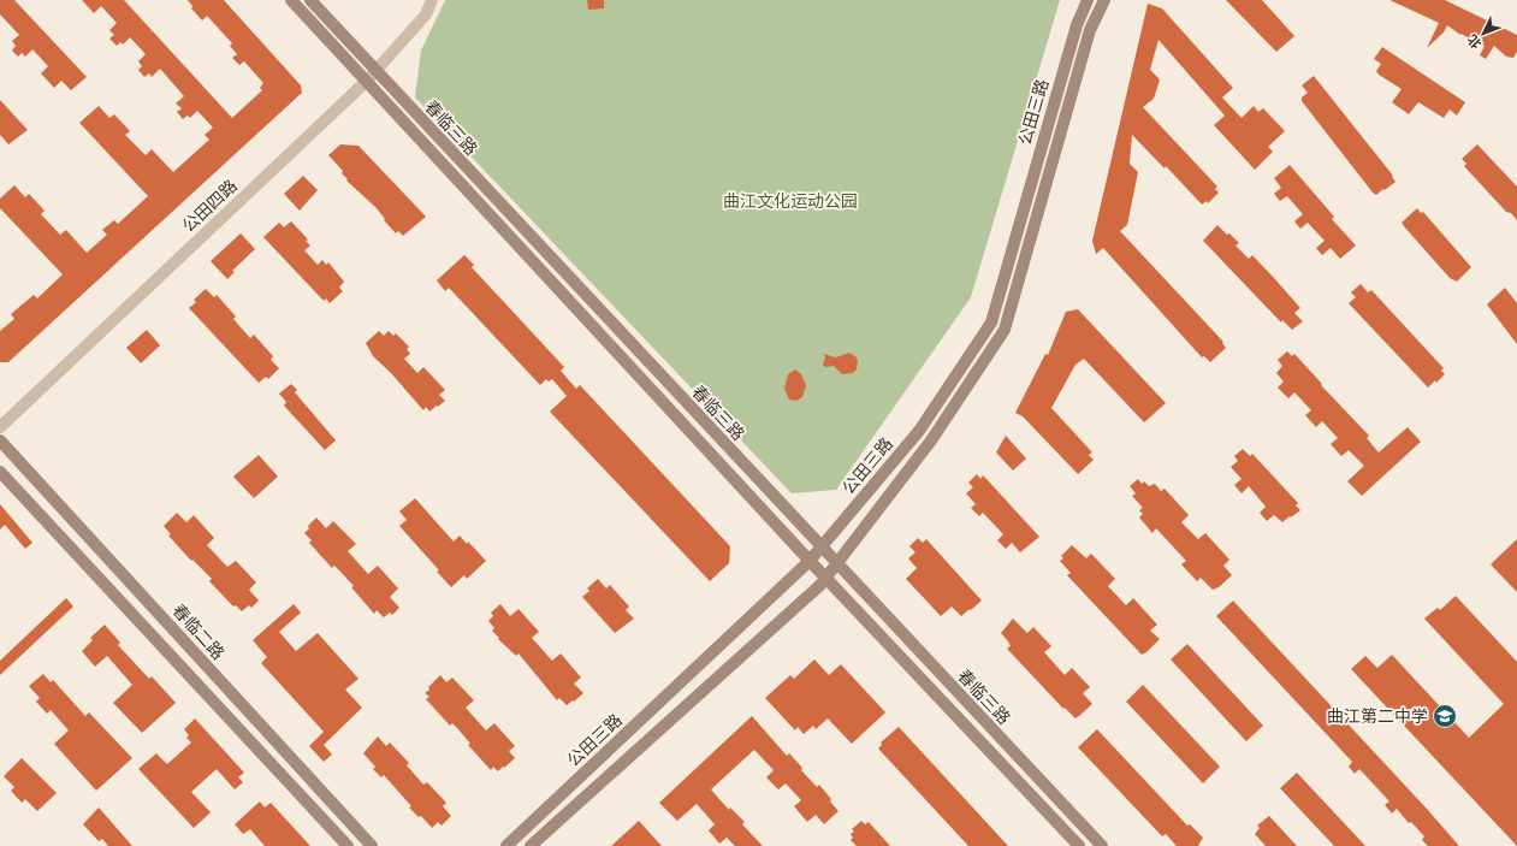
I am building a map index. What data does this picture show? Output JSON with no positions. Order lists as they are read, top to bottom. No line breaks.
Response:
{"streets":{"street":["公田三路","春临三路","公田四路","春临二路"]},"crossings":[["公田三路","春临三路"],["春临三路","公田四路"]],"parks":["曲江文化运动公园"],"places":{"school or university":["曲江第二中学"]},"north":"bottom left"}
